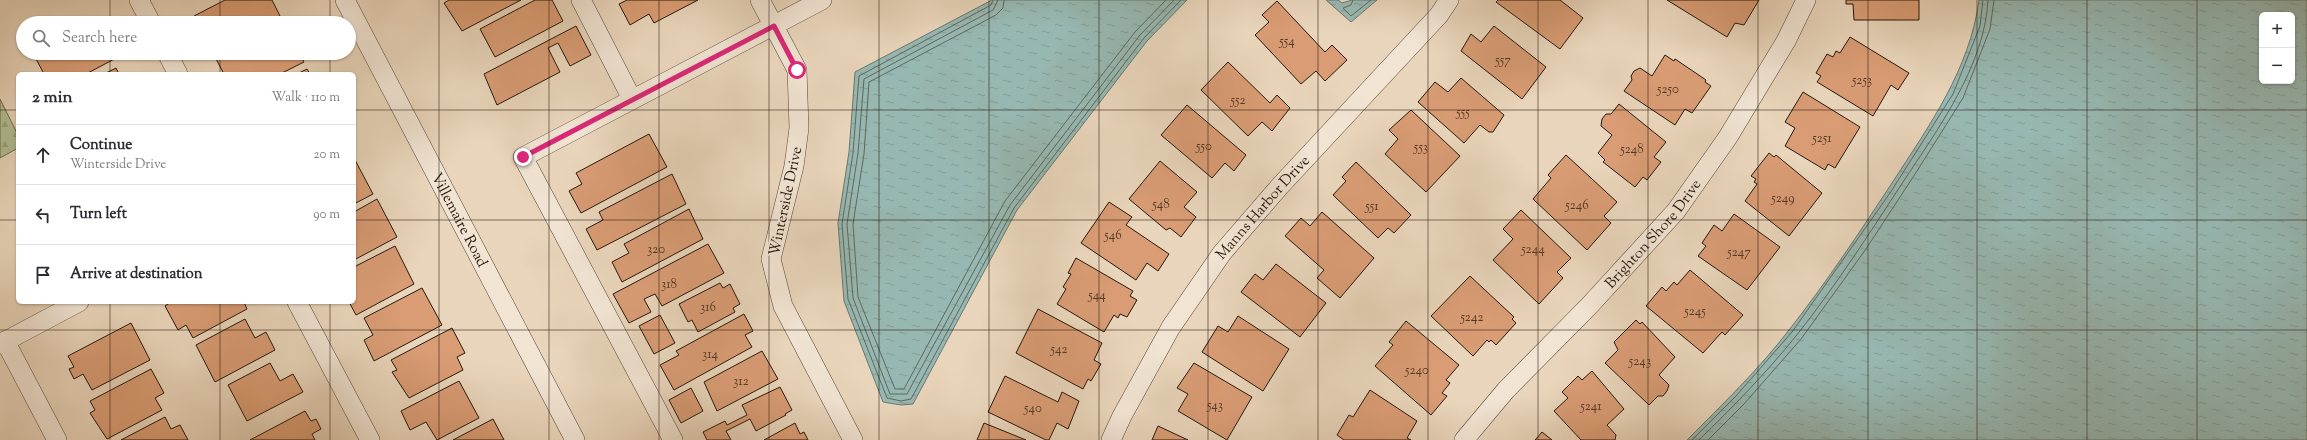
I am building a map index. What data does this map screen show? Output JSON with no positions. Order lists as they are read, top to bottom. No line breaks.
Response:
{"streets":{"street":["Winterside Drive","Manns Harbor Drive","Villemaire Road","Brighton Shore Drive"]},"house_numbers":["554","557","5253","5250","552","555","5251","550","553","5248","5249","548","5246","551","546","320","5244","5247","318","544","316","5245","5242","542","314","5243","5240","312","543","5241","540"],"page":{"map_buttons":["+","−"],"search":"Search here","heading":["2 min","Walk · 110 m"],"list":[["Continue","Winterside Drive","20 m"],["Turn left","90 m"],"Arrive at destination"]}}
